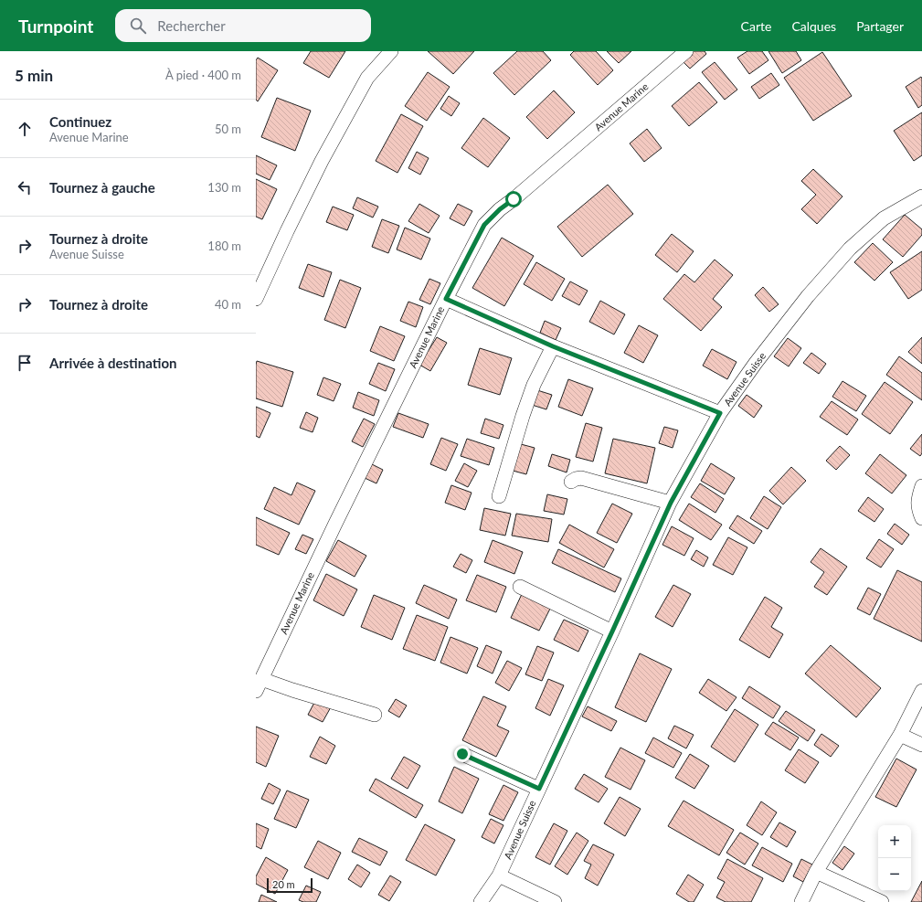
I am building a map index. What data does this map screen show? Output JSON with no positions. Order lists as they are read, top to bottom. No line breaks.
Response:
{"streets":{"street":["Avenue Marine","Avenue Suisse"]},"scale_bar":"20 m","page":{"header":"Turnpoint","search":"Rechercher","nav":["Carte","Calques","Partager"],"heading":["5 min","À pied · 400 m"],"list":[["Continuez","Avenue Marine","50 m"],["Tournez à gauche","130 m"],["Tournez à droite","Avenue Suisse","180 m"],["Tournez à droite","40 m"],"Arrivée à destination"],"map_buttons":["+","−"],"scale":"20 m"}}
